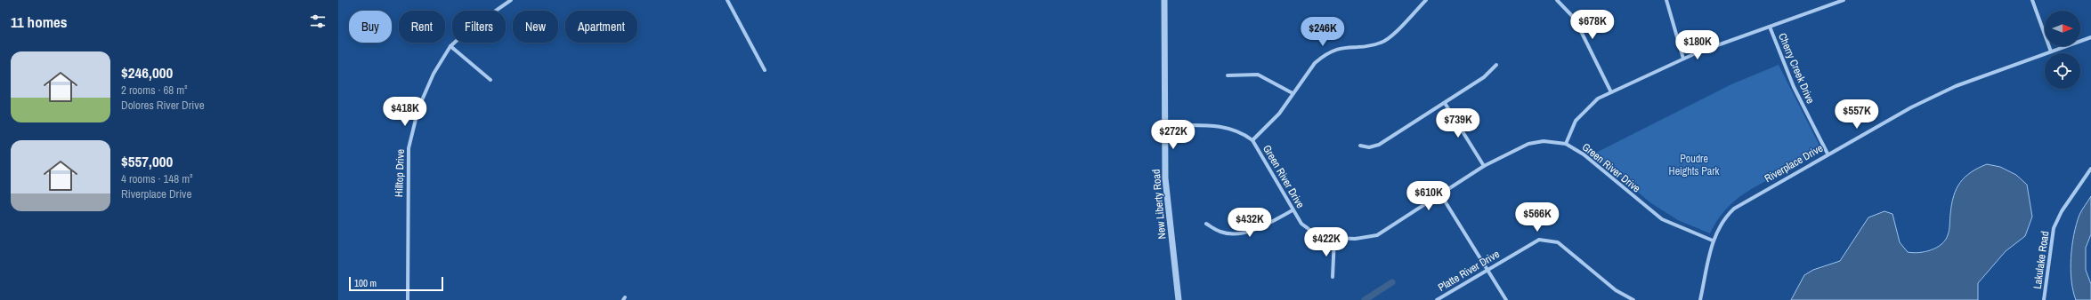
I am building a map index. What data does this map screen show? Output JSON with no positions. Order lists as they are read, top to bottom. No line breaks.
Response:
{"streets":{"street":["Cherry Creek Drive","Riverplace Drive","Green River Drive","Hilltop Drive","New Liberty Road","Lakulake Road","Platte River Drive"]},"crossings":[["Cherry Creek Drive","Riverplace Drive"],["Riverplace Drive","Green River Drive"],["Green River Drive","New Liberty Road"]],"parks":["Poudre Heights Park"],"scale_bar":"100 m","north":"right","page":{"heading":"11 homes","price":["$678K","$246K","$180K","$418K","$557K","$739K","$272K","$610K","$566K","$432K","$422K"],"chip":["Buy","Rent","Filters","New","Apartment"],"list":[{"name":"$246,000","note":"2 rooms · 68 m² · Dolores River Drive"},{"name":"$557,000","note":"4 rooms · 148 m² · Riverplace Drive"}],"scale":"100 m"}}
